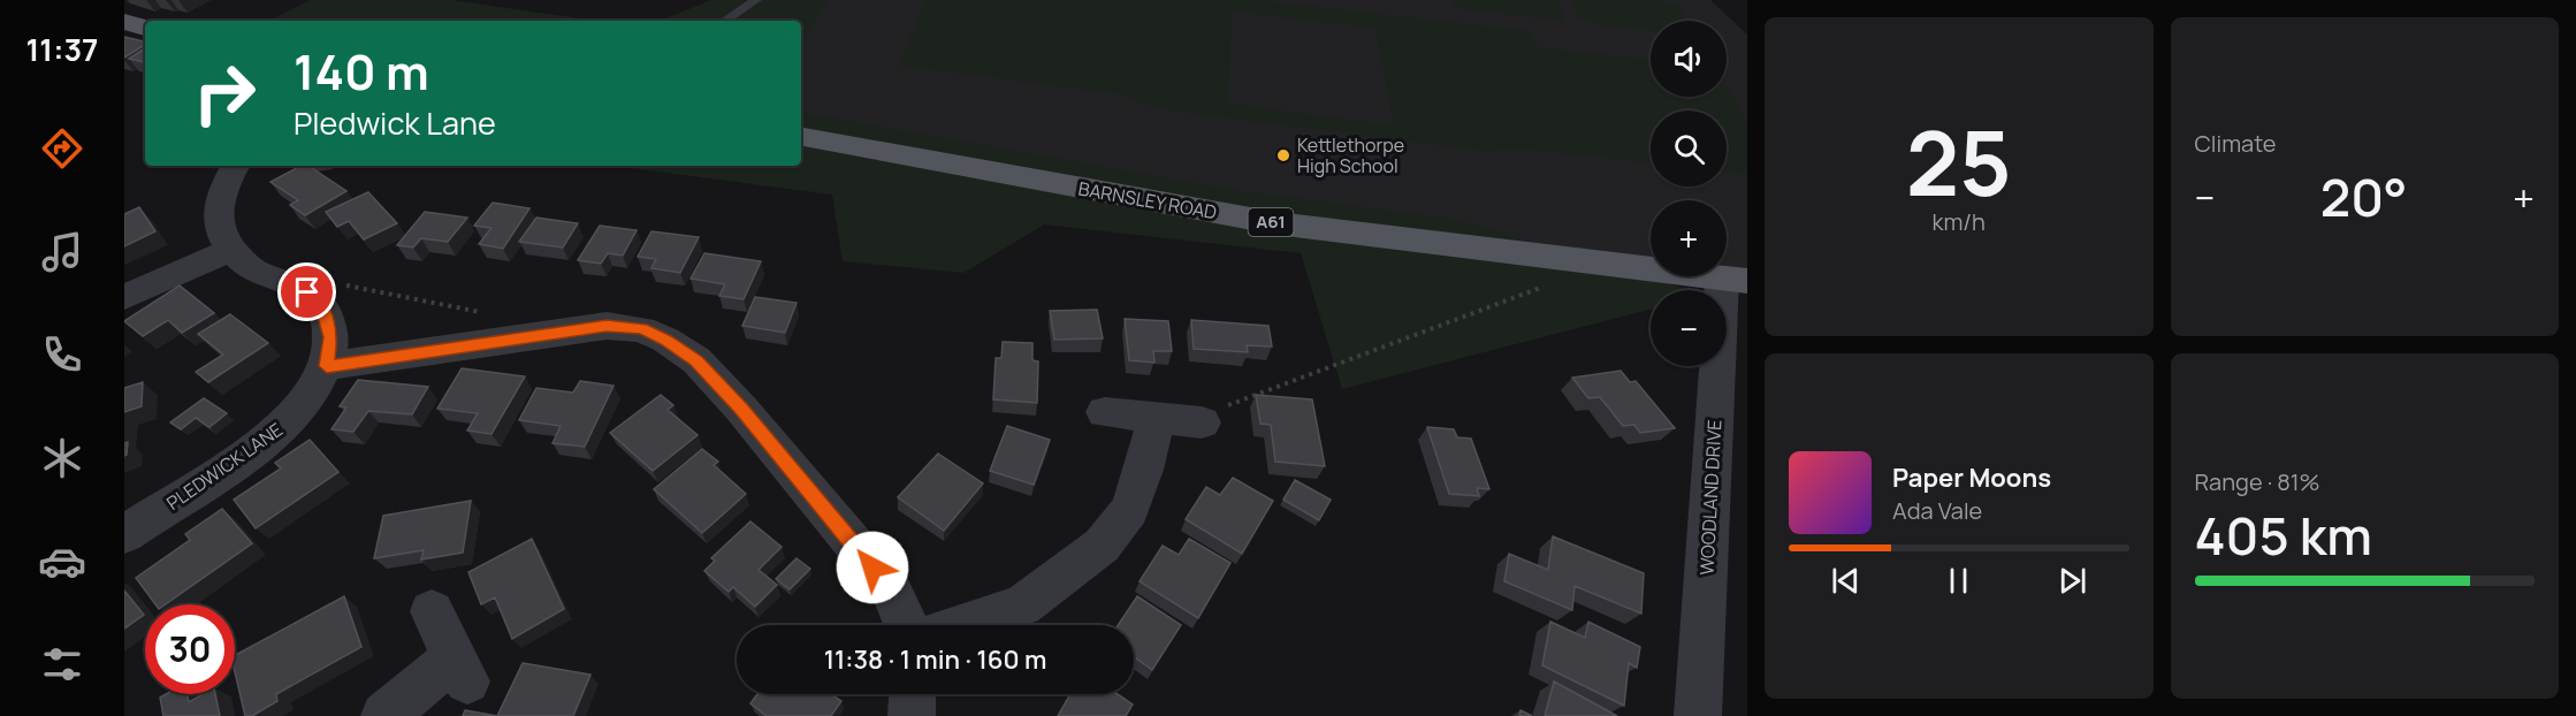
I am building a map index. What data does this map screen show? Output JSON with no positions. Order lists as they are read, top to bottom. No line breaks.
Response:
{"streets":{"main road":["BARNSLEY ROAD","A61"],"street":["PLEDWICK LANE","WOODLAND DRIVE"]},"crossings":[["BARNSLEY ROAD","WOODLAND DRIVE"]],"places":["Kettlethorpe High School"],"page":{"tabs":"11:37","tile":[["25","km/h"],"Climate",["Range · 81%","405 km"]],"map_buttons":["+","−"],"turn":["140 m","Pledwick Lane"],"heat":["−","20°","+"],"song":["Paper Moons","Ada Vale"],"limit":"30","trip":"11:38 · 1 min · 160 m"}}
